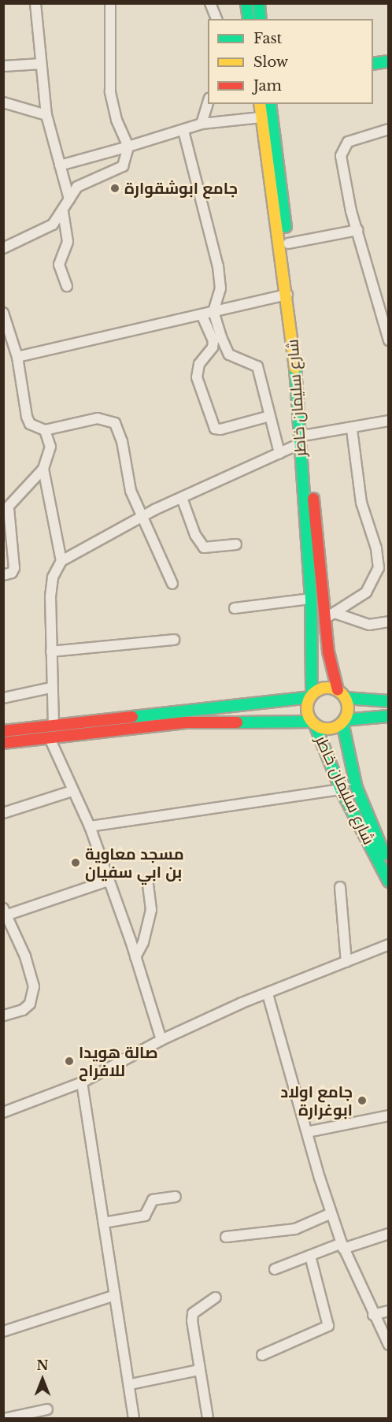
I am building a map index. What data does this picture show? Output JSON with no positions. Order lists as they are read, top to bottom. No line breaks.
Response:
{"streets":{"main road":["شارع سليمان خاطر"]},"places":["جامع ابوشقوارة","مسجد معاوية بن ابي سفيان","صالة هويدا للافراح","جامع اولاد ابوغرارة"],"legend":["Fast","Slow","Jam"],"north":"top"}
